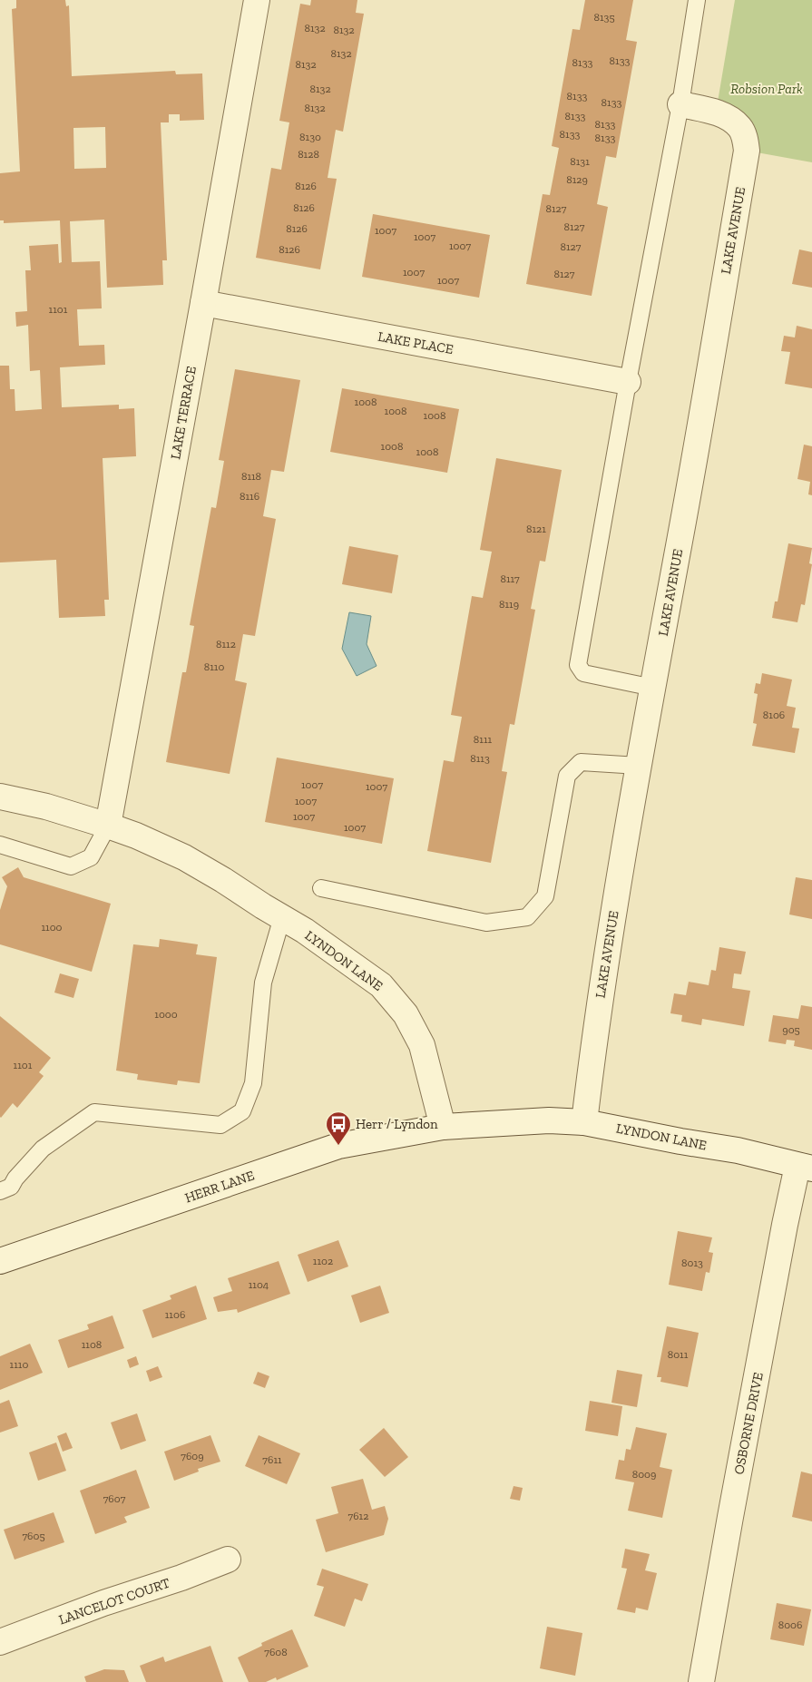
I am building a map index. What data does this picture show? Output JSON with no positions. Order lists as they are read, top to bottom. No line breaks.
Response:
{"streets":{"street":["LAKE AVENUE","LAKE PLACE","LAKE TERRACE","LYNDON LANE","HERR LANE","OSBORNE DRIVE","LANCELOT COURT"]},"crossings":[["LAKE AVENUE","LYNDON LANE"],["LAKE PLACE","LAKE TERRACE"],["LAKE TERRACE","LYNDON LANE"],["LYNDON LANE","HERR LANE"],["LYNDON LANE","OSBORNE DRIVE"]],"parks":["Robsion Park"],"places":{"bus stop":["Herr / Lyndon"]},"house_numbers":["8135","8132","8132","8132","8133","8133","8132","8132","8133","8133","8132","8133","8133","8133","8130","8133","8128","8131","8129","8126","8126","8127","8127","8126","1007","1007","1007","8127","8126","1007","8127","1007","1101","1008","1008","1008","1008","1008","8118","8116","8121","8117","8119","8112","8110","8106","8111","8113","1007","1007","1007","1007","1007","1100","1000","905","1101","1102","8013","1104","1106","1108","8011","1110","7609","7611","8009","7607","7612","7605","8006","7608"]}
